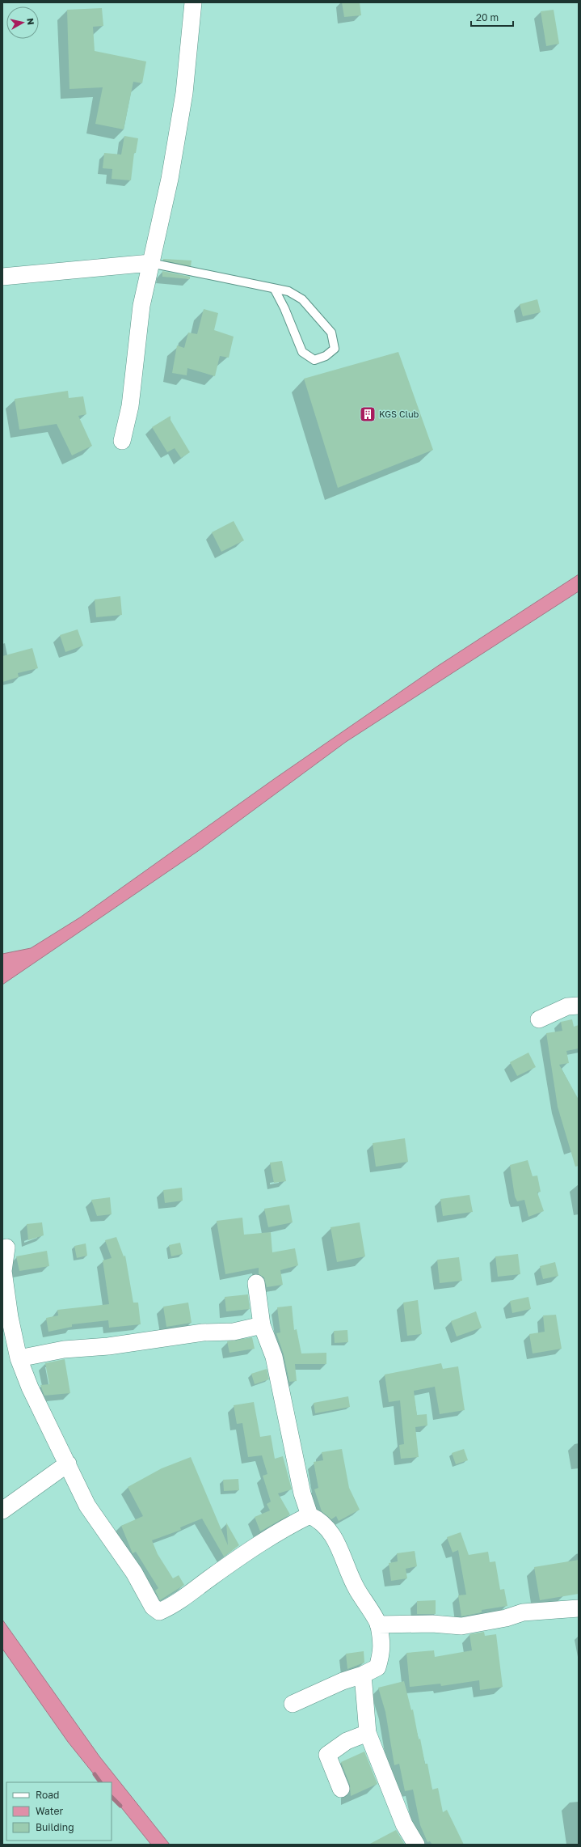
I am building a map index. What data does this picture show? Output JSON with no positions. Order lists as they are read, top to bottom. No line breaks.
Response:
{"places":{"building":["KGS Club"]},"legend":["Road","Water","Building"],"scale_bar":"20 m","north":"right"}
